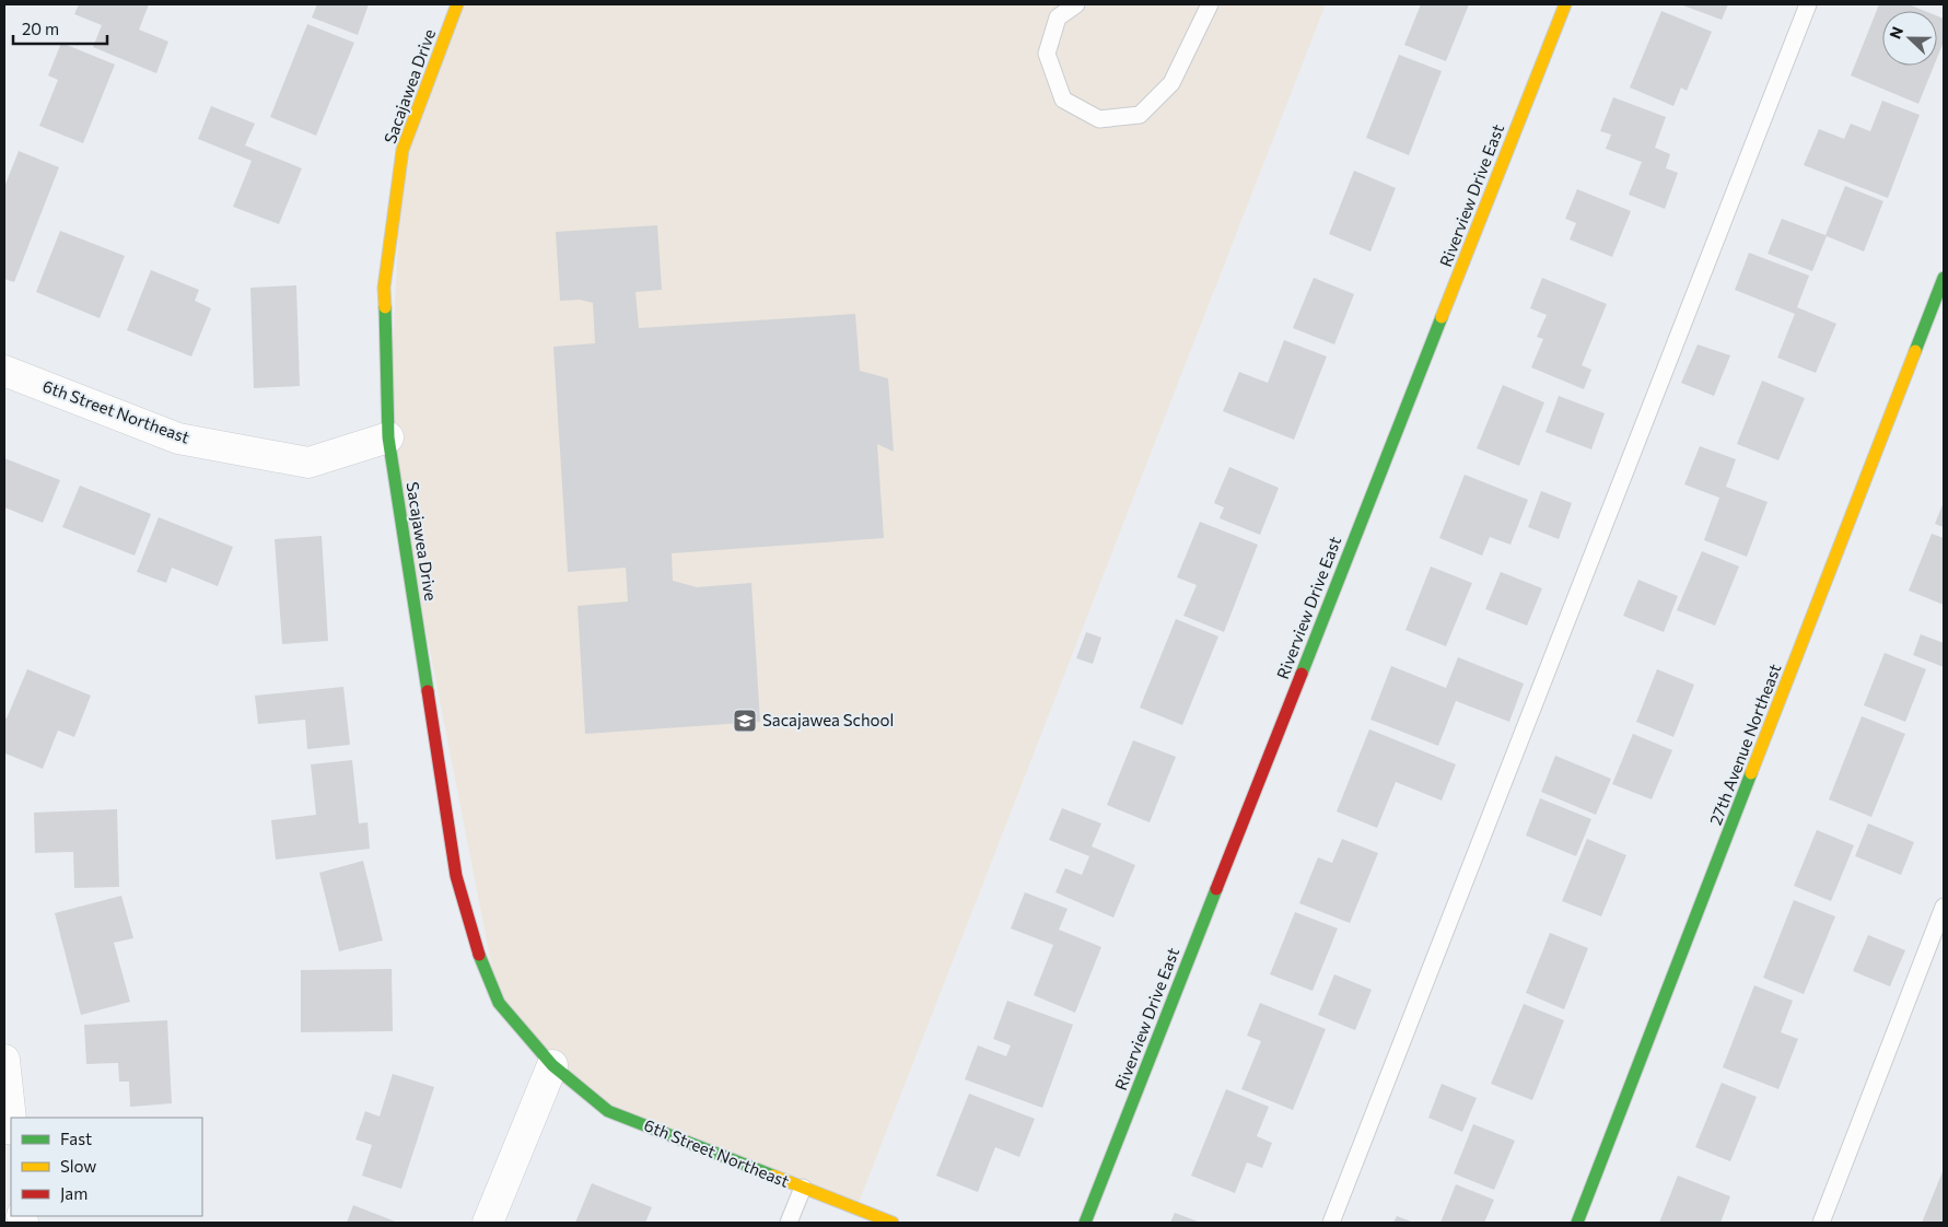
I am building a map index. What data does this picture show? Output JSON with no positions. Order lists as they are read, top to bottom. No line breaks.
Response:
{"streets":{"street":["Sacajawea Drive","Riverview Drive East","6th Street Northeast","27th Avenue Northeast"]},"crossings":[["Sacajawea Drive","6th Street Northeast"]],"places":{"school or university":["Sacajawea School"]},"legend":["Fast","Slow","Jam"],"scale_bar":"20 m","north":"left"}
